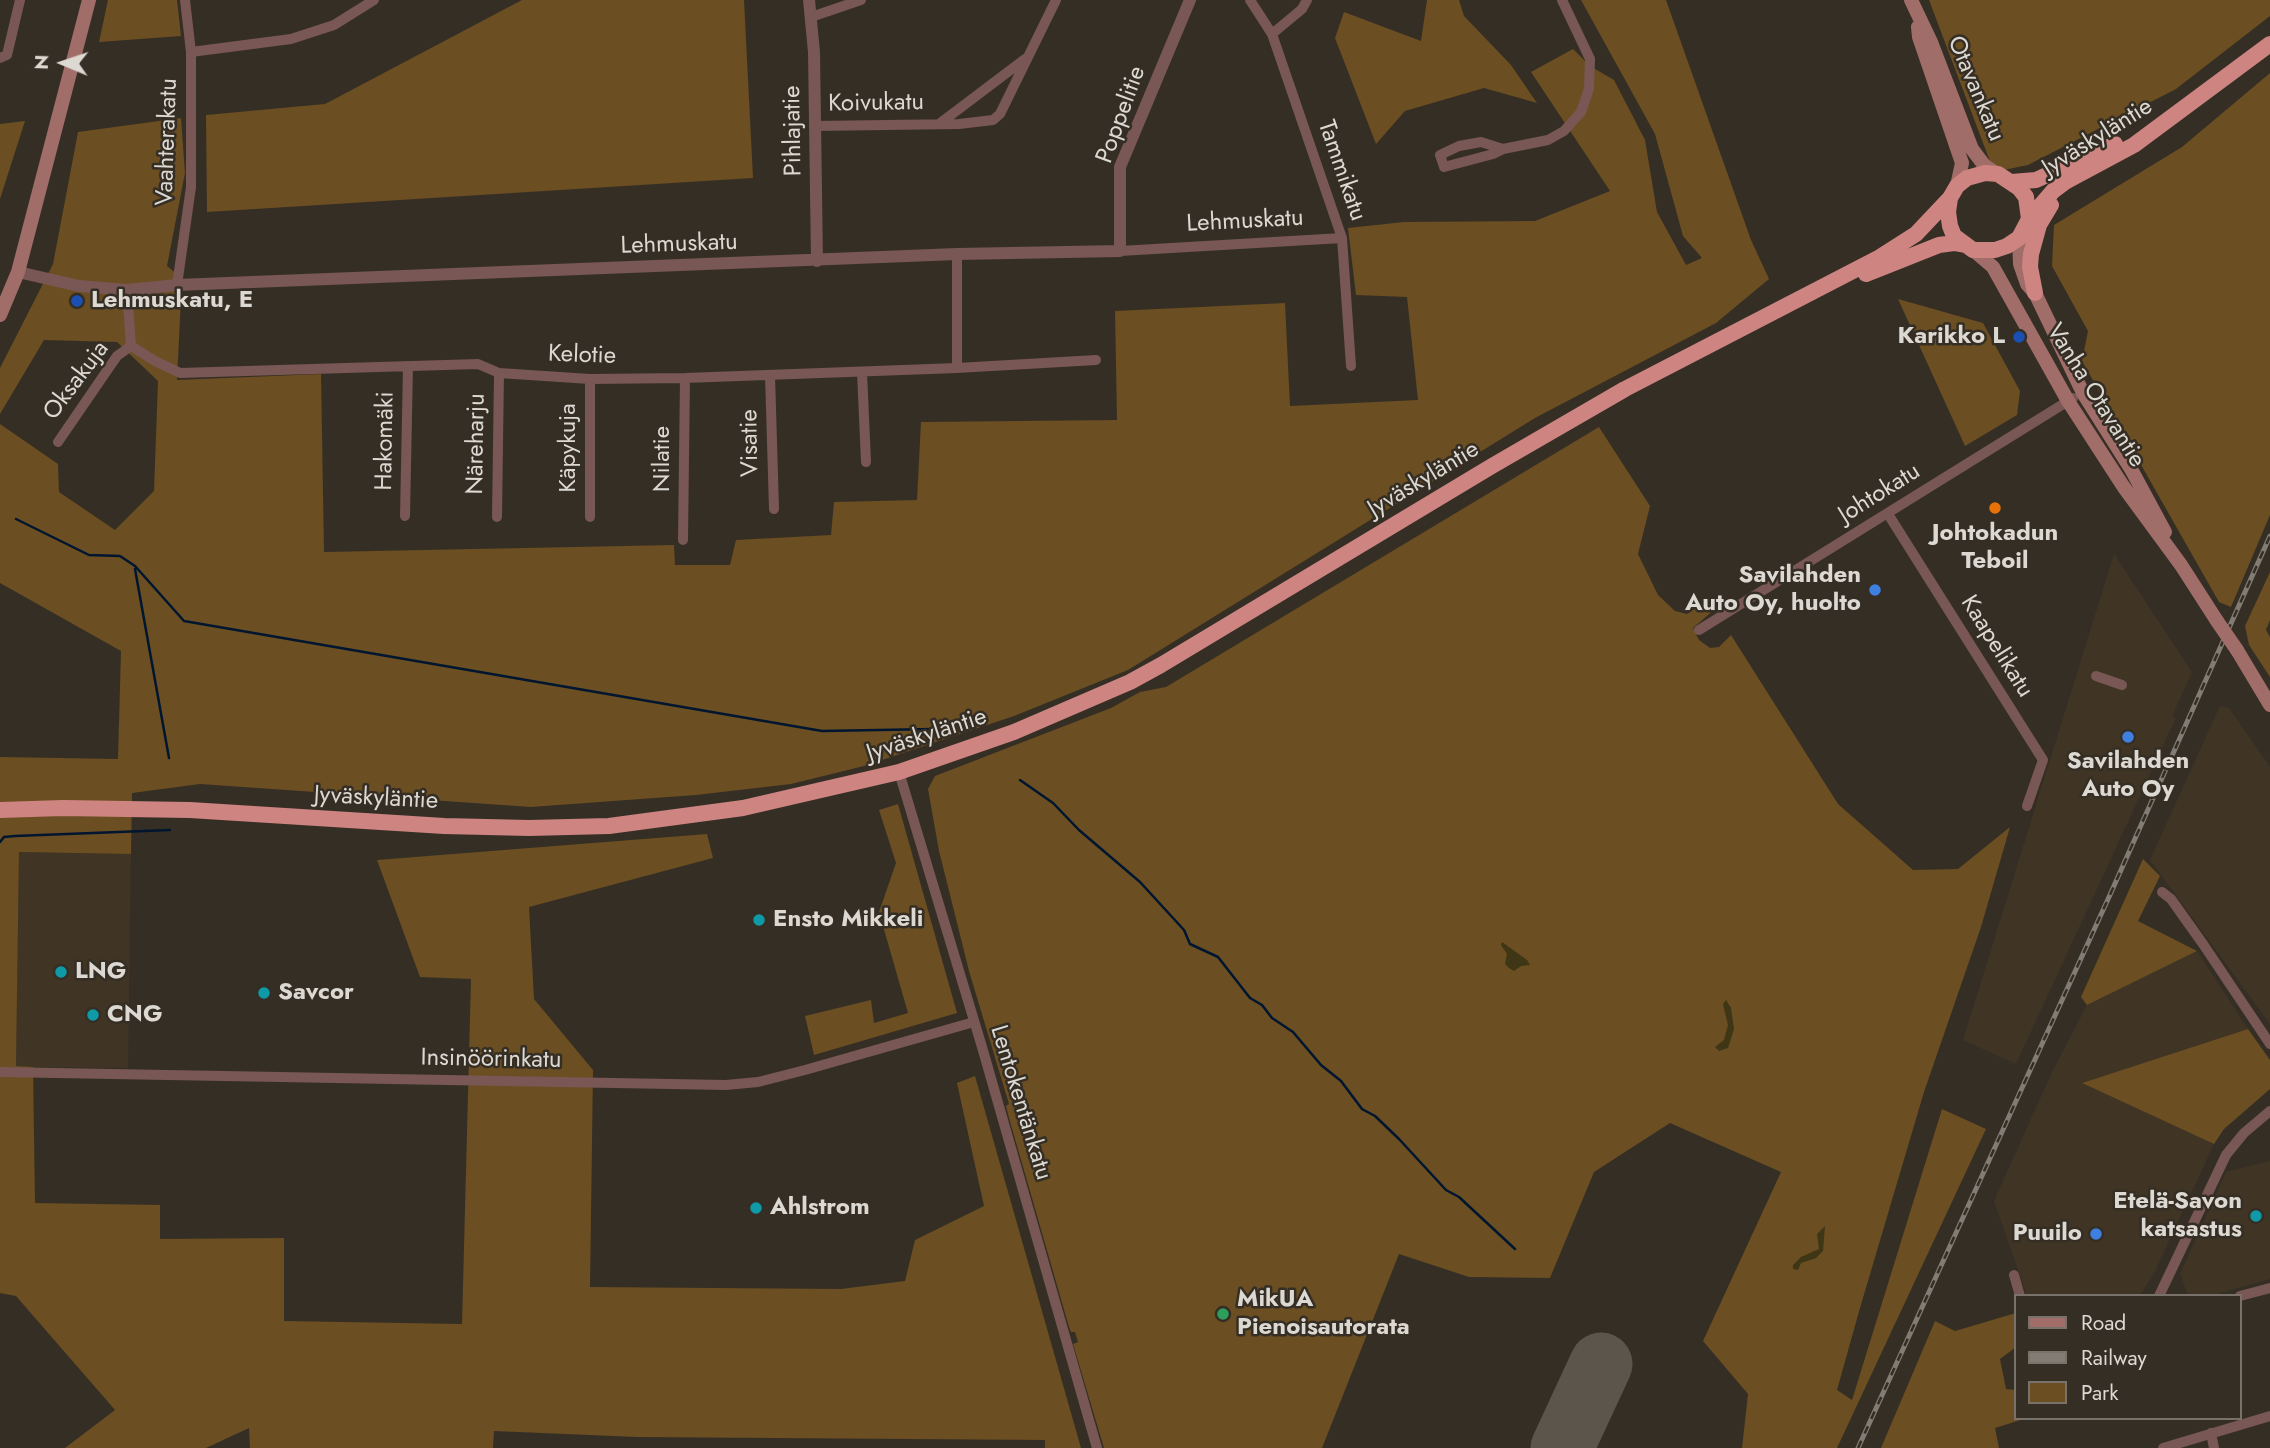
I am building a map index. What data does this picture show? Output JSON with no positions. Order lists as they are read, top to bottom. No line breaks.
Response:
{"streets":{"highway":["Jyväskyläntie"],"main road":["Otavankatu","Vanha Otavantie"],"street":["Koivukatu","Poppelitie","Pihlajatie","Vaahterakatu","Tammikatu","Lehmuskatu","Kelotie","Oksakuja","Hakomäki","Visatie","Näreharju","Käpykuja","Nilatie","Johtokatu","Kaapelikatu","Insinöörinkatu","Lentokentänkatu"]},"crossings":[["Otavankatu","Jyväskyläntie"],["Otavankatu","Vanha Otavantie"],["Koivukatu","Pihlajatie"],["Poppelitie","Lehmuskatu"],["Pihlajatie","Lehmuskatu"],["Jyväskyläntie","Vanha Otavantie"],["Jyväskyläntie","Lentokentänkatu"],["Vaahterakatu","Lehmuskatu"],["Tammikatu","Lehmuskatu"],["Kelotie","Oksakuja"],["Kelotie","Hakomäki"],["Kelotie","Visatie"],["Kelotie","Näreharju"],["Kelotie","Käpykuja"],["Kelotie","Nilatie"],["Vanha Otavantie","Johtokatu"],["Johtokatu","Kaapelikatu"],["Insinöörinkatu","Lentokentänkatu"]],"places":["Lehmuskatu, E","Karikko L","Johtokadun Teboil","Savilahden Auto Oy, huolto","Savilahden Auto Oy","Ensto Mikkeli","LNG","Savcor","CNG","Ahlstrom","Etelä-Savon katsastus","Puuilo","MikUA Pienoisautorata"],"legend":["Road","Railway","Park"],"north":"left"}
